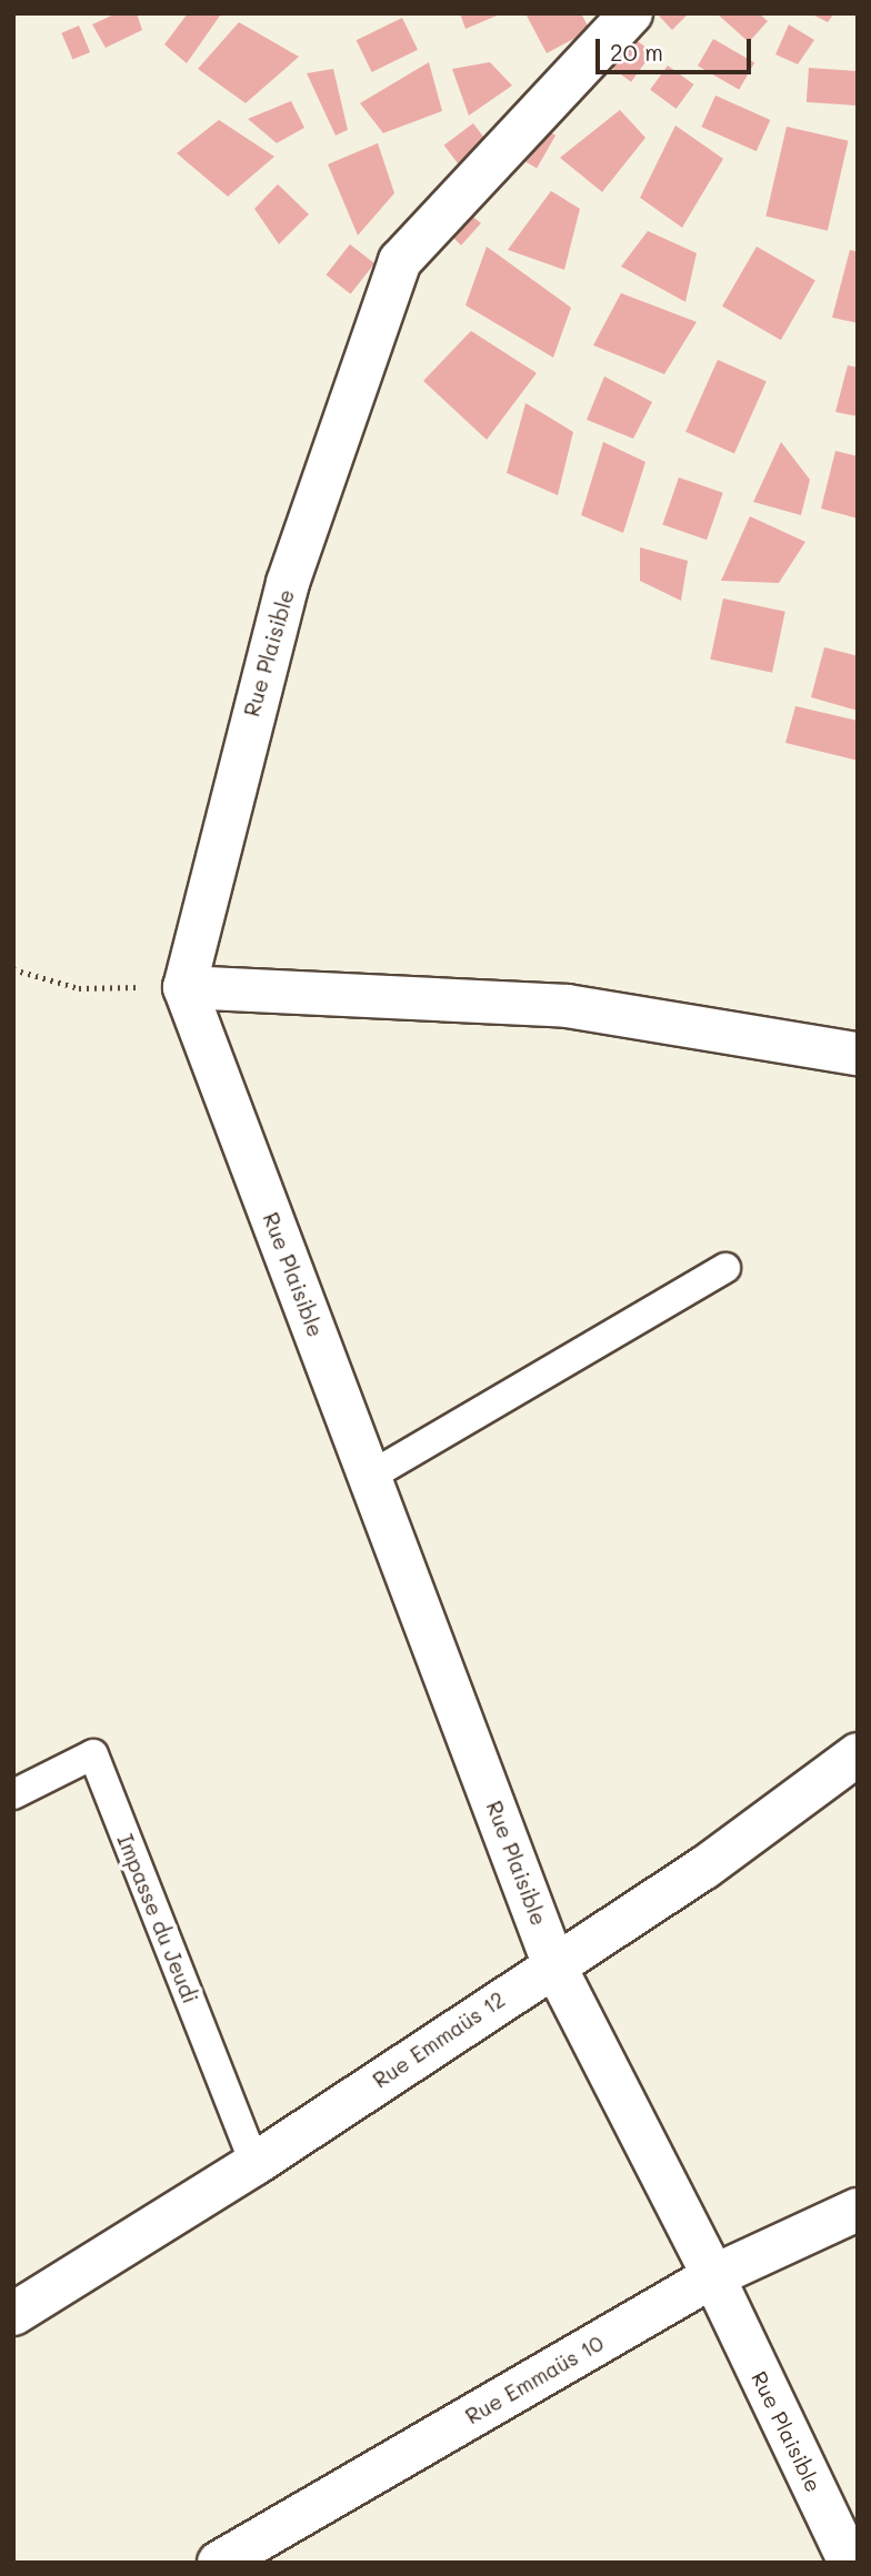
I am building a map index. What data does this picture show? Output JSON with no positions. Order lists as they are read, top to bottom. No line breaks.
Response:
{"streets":{"street":["Rue Plaisible","Rue Emmaüs 12","Rue Emmaüs 10"],"lane":["Impasse du Jeudi"]},"crossings":[["Rue Plaisible","Rue Emmaüs 12"],["Rue Plaisible","Rue Emmaüs 10"],["Impasse du Jeudi","Rue Emmaüs 12"]],"scale_bar":"20 m"}
